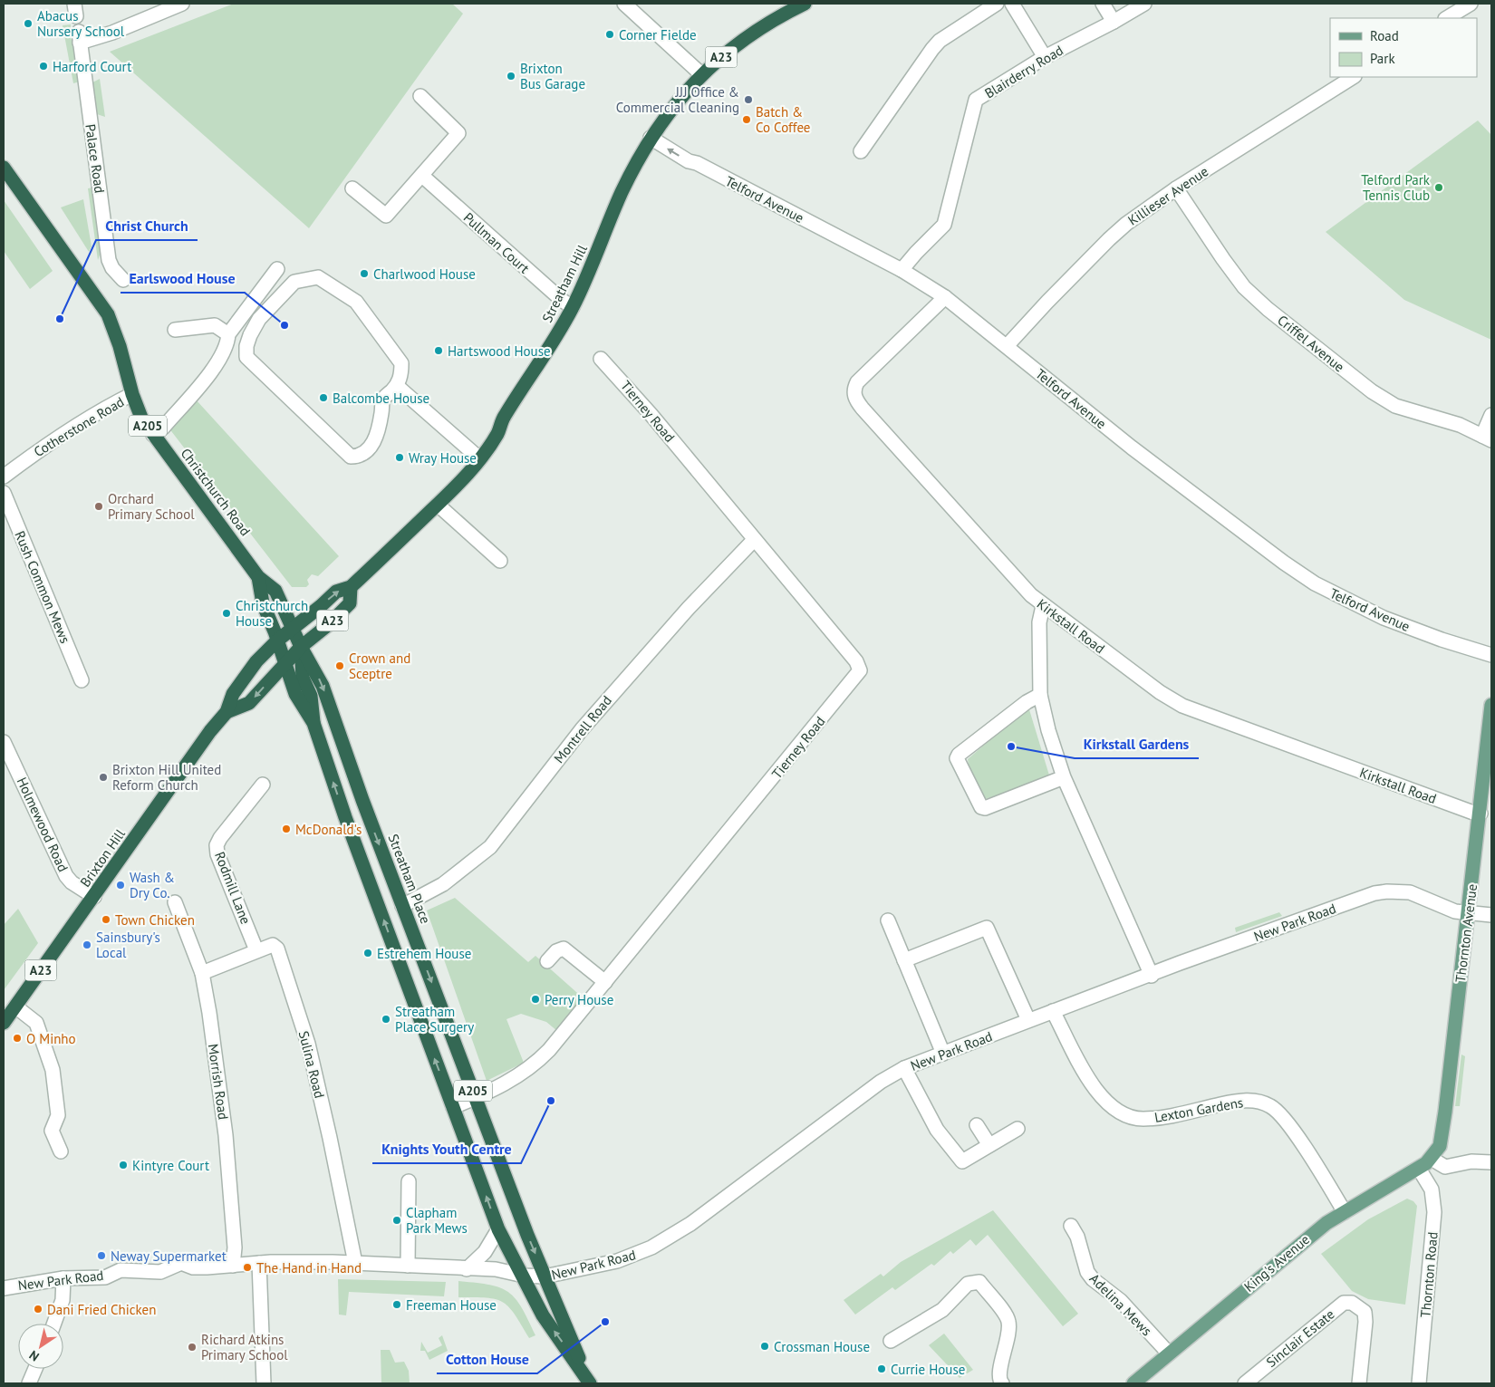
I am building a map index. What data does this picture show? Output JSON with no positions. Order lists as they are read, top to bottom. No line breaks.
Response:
{"streets":{"highway":["A23","Streatham Hill","A205","Christchurch Road","Brixton Hill","Streatham Place"],"main road":["Thornton Avenue","King's Avenue"],"street":["Blairderry Road","Palace Road","Killieser Avenue","Telford Avenue","Pullman Court","Criffel Avenue","Tierney Road","Cotherstone Road","Rush Common Mews","Kirkstall Road","Montrell Road","Holmewood Road","Rodmill Lane","New Park Road","Sulina Road","Morrish Road","Lexton Gardens","Thornton Road","Adelina Mews","Sinclair Estate"]},"crossings":[["A23","Streatham Hill"],["A23","A205"],["A23","Brixton Hill"],["A23","Streatham Place"],["Blairderry Road","Telford Avenue"],["Killieser Avenue","Telford Avenue"],["Killieser Avenue","Criffel Avenue"],["Telford Avenue","Streatham Hill"],["Telford Avenue","Kirkstall Road"],["Pullman Court","Streatham Hill"],["Streatham Hill","A205"],["Streatham Hill","Christchurch Road"],["Streatham Hill","Brixton Hill"],["Tierney Road","A205"],["Tierney Road","Montrell Road"],["Tierney Road","Streatham Place"],["A205","Christchurch Road"],["A205","Brixton Hill"],["A205","Streatham Place"],["A205","New Park Road"],["Cotherstone Road","Christchurch Road"],["Christchurch Road","Brixton Hill"],["Kirkstall Road","Thornton Avenue"],["Montrell Road","Streatham Place"],["Holmewood Road","Brixton Hill"],["Brixton Hill","Streatham Place"],["Streatham Place","New Park Road"],["Rodmill Lane","Sulina Road"],["New Park Road","Thornton Avenue"],["New Park Road","Sulina Road"],["New Park Road","Morrish Road"],["New Park Road","Lexton Gardens"],["Thornton Avenue","King's Avenue"],["Sulina Road","Morrish Road"],["Lexton Gardens","King's Avenue"],["King's Avenue","Thornton Road"],["King's Avenue","Adelina Mews"]],"places":["Abacus Nursery School","Corner Fielde","Harford Court","Brixton Bus Garage","JJJ Office & Commercial Cleaning","Batch & Co Coffee","Telford Park Tennis Club","Charlwood House","Christ Church","Earlswood House","Hartswood House","Balcombe House","Wray House","Orchard Primary School","Christchurch House","Crown and Sceptre","Kirkstall Gardens","Brixton Hill United Reform Church","McDonald's","Wash & Dry Co.","Town Chicken","Sainsbury's Local","Estrehem House","Perry House","Streatham Place Surgery","O Minho","Knights Youth Centre","Kintyre Court","Clapham Park Mews","Neway Supermarket","The Hand in Hand","Freeman House","Dani Fried Chicken","Cotton House","Crossman House","Richard Atkins Primary School","Currie House"],"legend":["Road","Park"],"north":"bottom left"}
